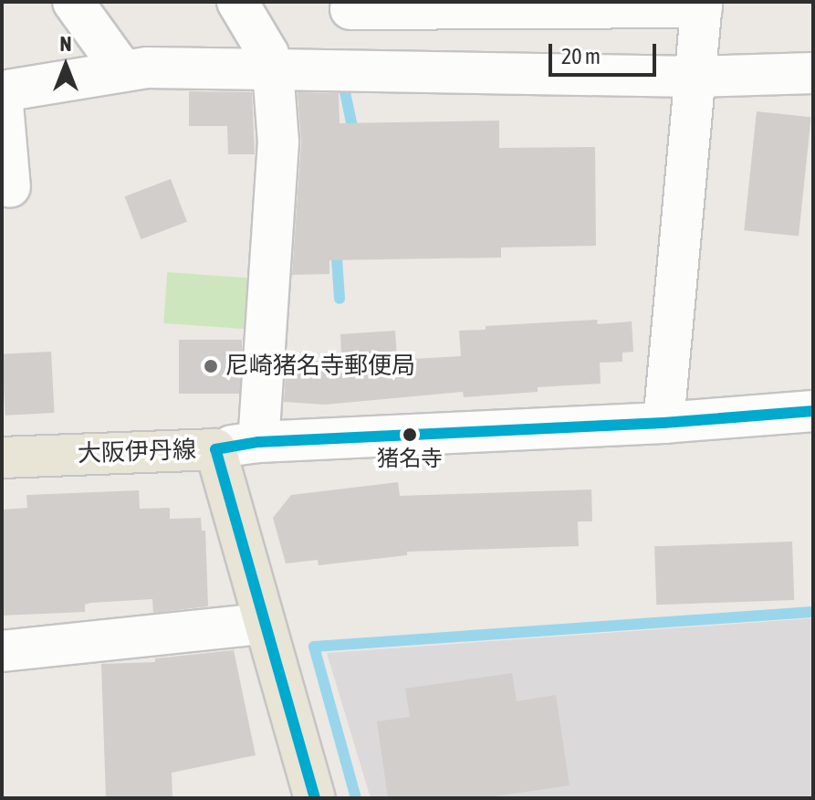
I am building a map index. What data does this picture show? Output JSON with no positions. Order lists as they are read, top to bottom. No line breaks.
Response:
{"streets":{"main road":["大阪伊丹線"]},"places":["尼崎猪名寺郵便局","猪名寺"],"lines":["transit line 20"],"scale_bar":"20 m","north":"top"}
